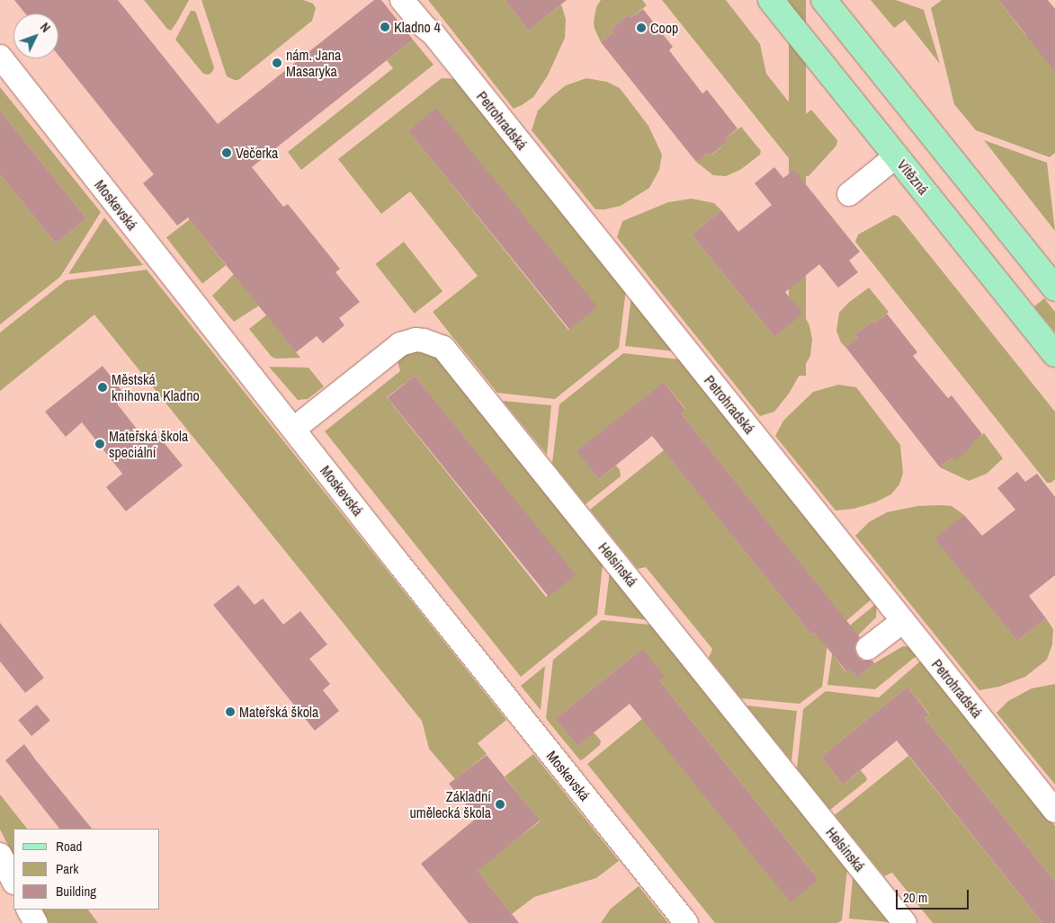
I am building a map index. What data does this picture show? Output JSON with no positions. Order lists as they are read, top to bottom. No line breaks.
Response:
{"streets":{"main road":["Vítězná"],"street":["Petrohradská","Moskevská","Helsinská"]},"crossings":[["Moskevská","Helsinská"]],"places":["Kladno 4","Coop","nám. Jana Masaryka","Večerka","Městská knihovna Kladno","Mateřská škola speciální","Mateřská škola","Základní umělecká škola"],"legend":["Road","Park","Building"],"scale_bar":"20 m","north":"top right"}
